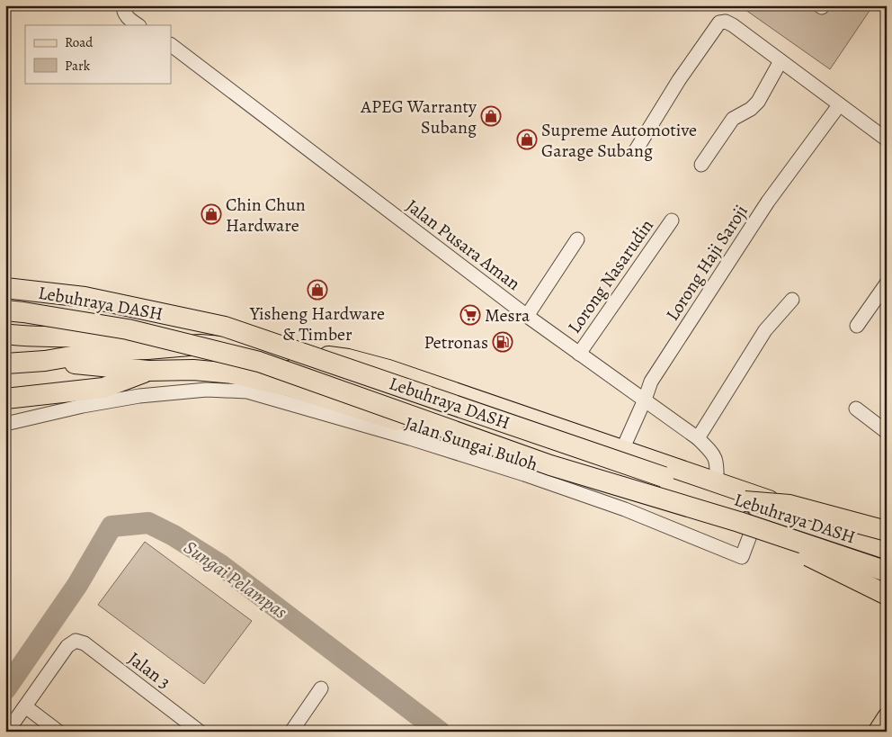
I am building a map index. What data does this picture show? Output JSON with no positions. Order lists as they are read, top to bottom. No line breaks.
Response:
{"streets":{"highway":["Lebuhraya DASH","Jalan Sungai Buloh"],"street":["Jalan Pusara Aman","Lorong Haji Saroji","Lorong Nasarudin","Jalan 3"]},"crossings":[["Jalan Pusara Aman","Lorong Haji Saroji"],["Jalan Pusara Aman","Lorong Nasarudin"],["Jalan Pusara Aman","Jalan Sungai Buloh"],["Lorong Haji Saroji","Jalan Sungai Buloh"],["Lebuhraya DASH","Jalan Sungai Buloh"]],"water":["Sungai Pelampas"],"places":{"shop":["APEG Warranty Subang","Supreme Automotive Garage Subang","Chin Chun Hardware","Yisheng Hardware & Timber"],"supermarket":["Mesra"],"fuel station":["Petronas"]},"legend":["Road","Park"]}
